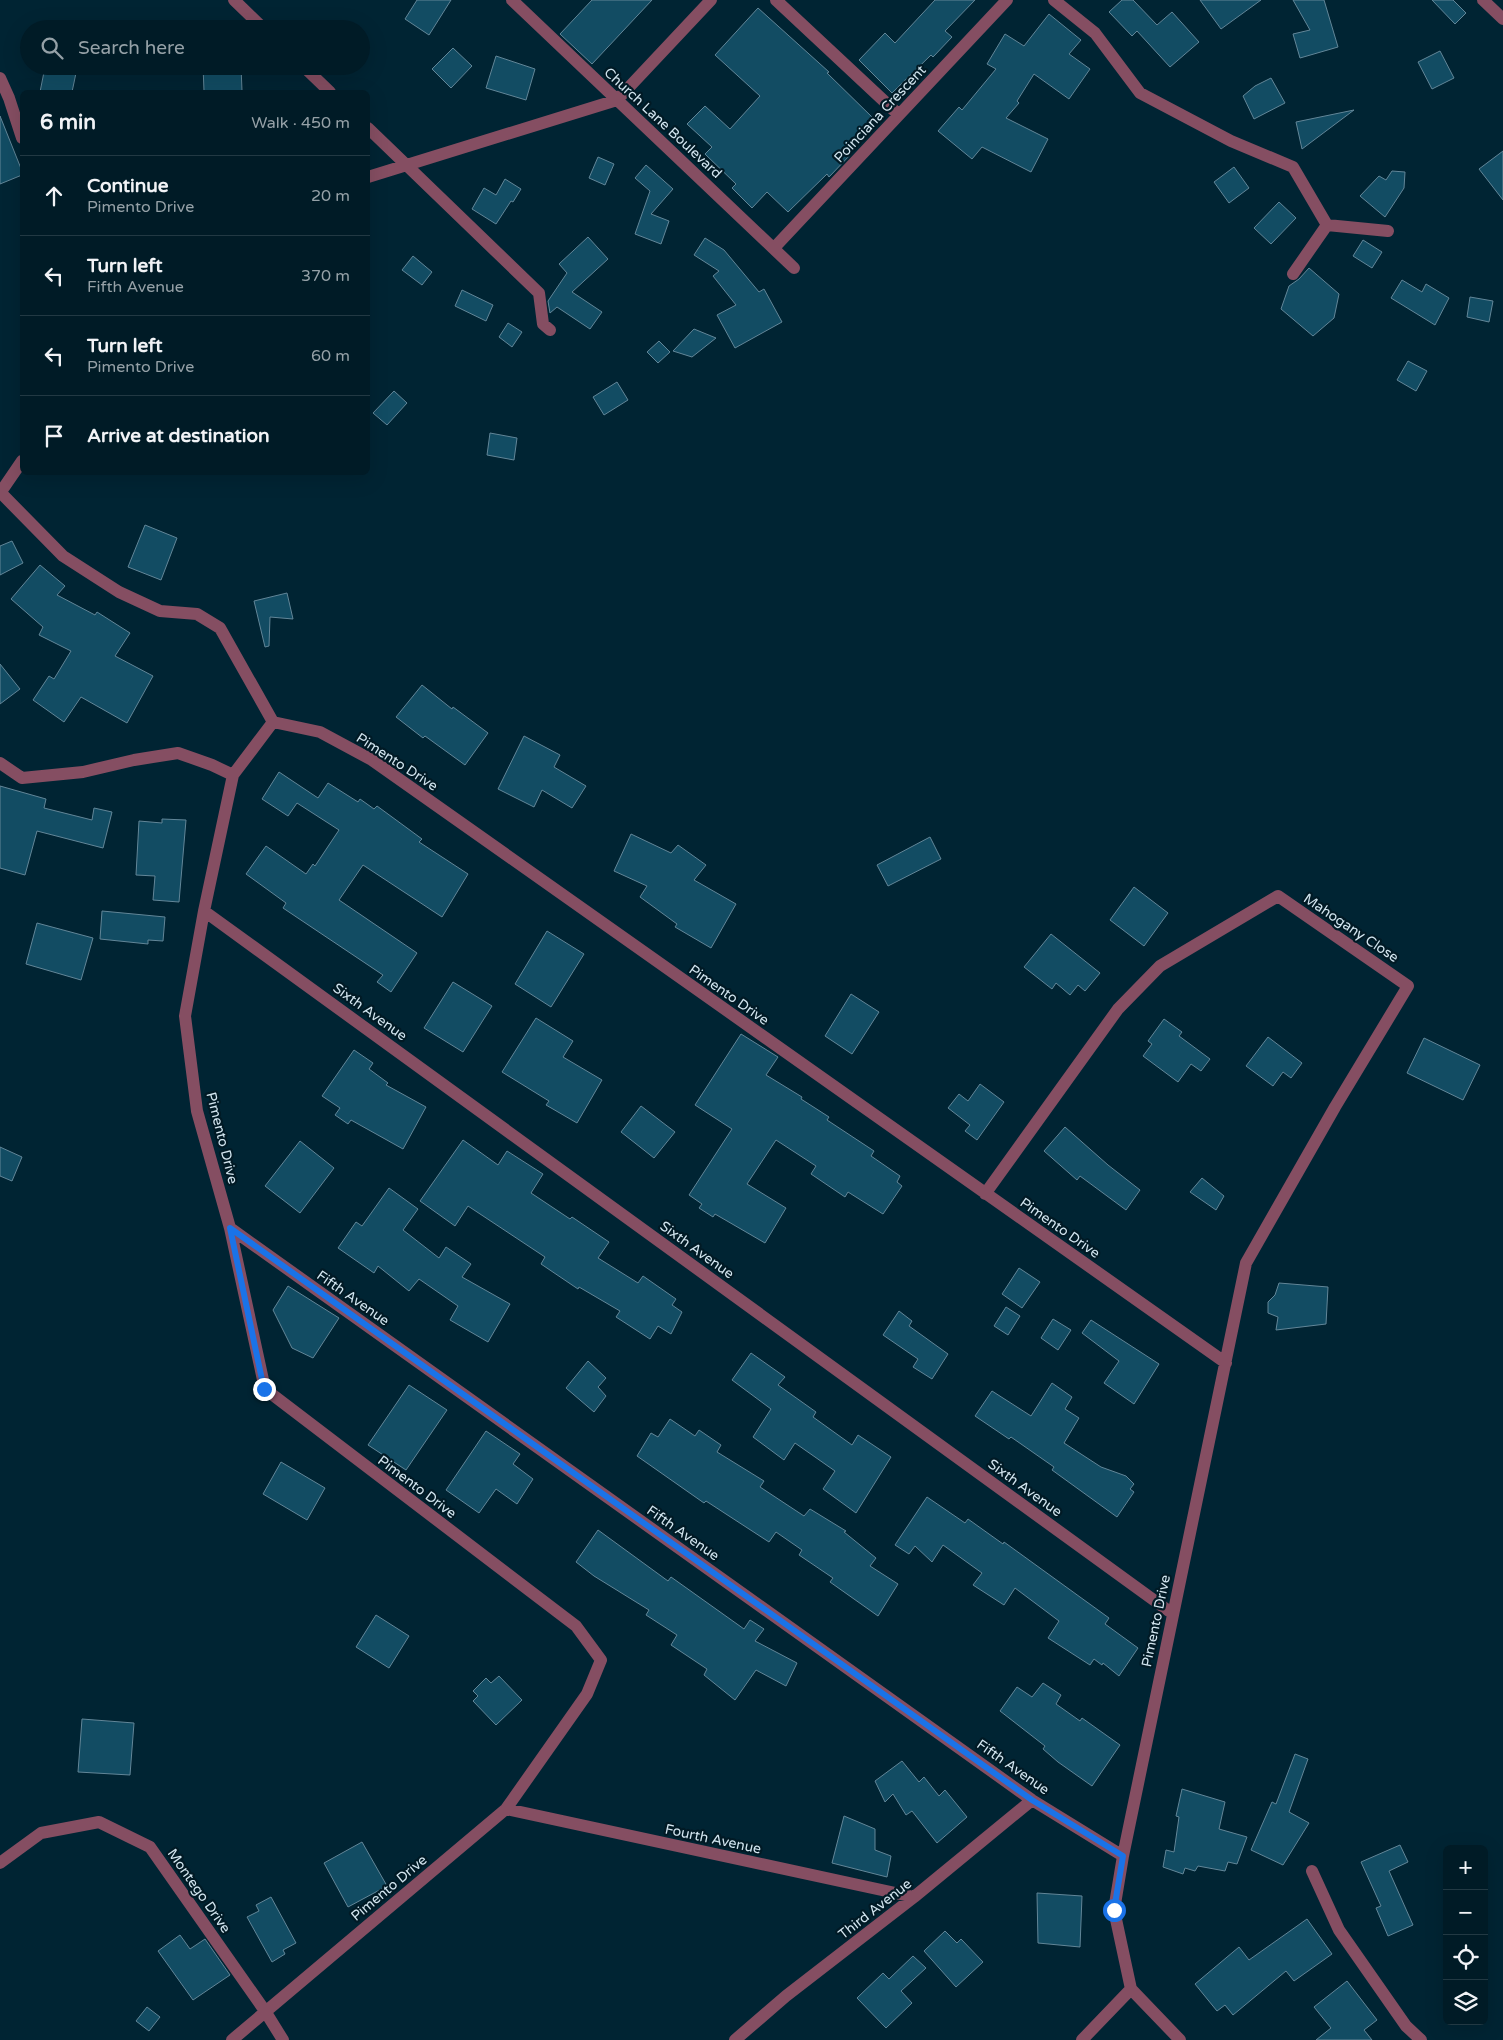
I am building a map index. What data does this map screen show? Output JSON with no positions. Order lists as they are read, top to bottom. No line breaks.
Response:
{"streets":{"street":["Poinciana Crescent","Church Lane Boulevard","Pimento Drive","Mahogany Close","Sixth Avenue","Fifth Avenue","Fourth Avenue","Montego Drive","Third Avenue"]},"crossings":[["Poinciana Crescent","Church Lane Boulevard"],["Pimento Drive","Mahogany Close"],["Pimento Drive","Sixth Avenue"],["Pimento Drive","Fifth Avenue"],["Pimento Drive","Fourth Avenue"],["Pimento Drive","Montego Drive"],["Fifth Avenue","Third Avenue"],["Fourth Avenue","Third Avenue"]],"page":{"search":"Search here","heading":["6 min","Walk · 450 m"],"list":[["Continue","Pimento Drive","20 m"],["Turn left","Fifth Avenue","370 m"],["Turn left","Pimento Drive","60 m"],"Arrive at destination"],"map_buttons":["+","−"]}}
